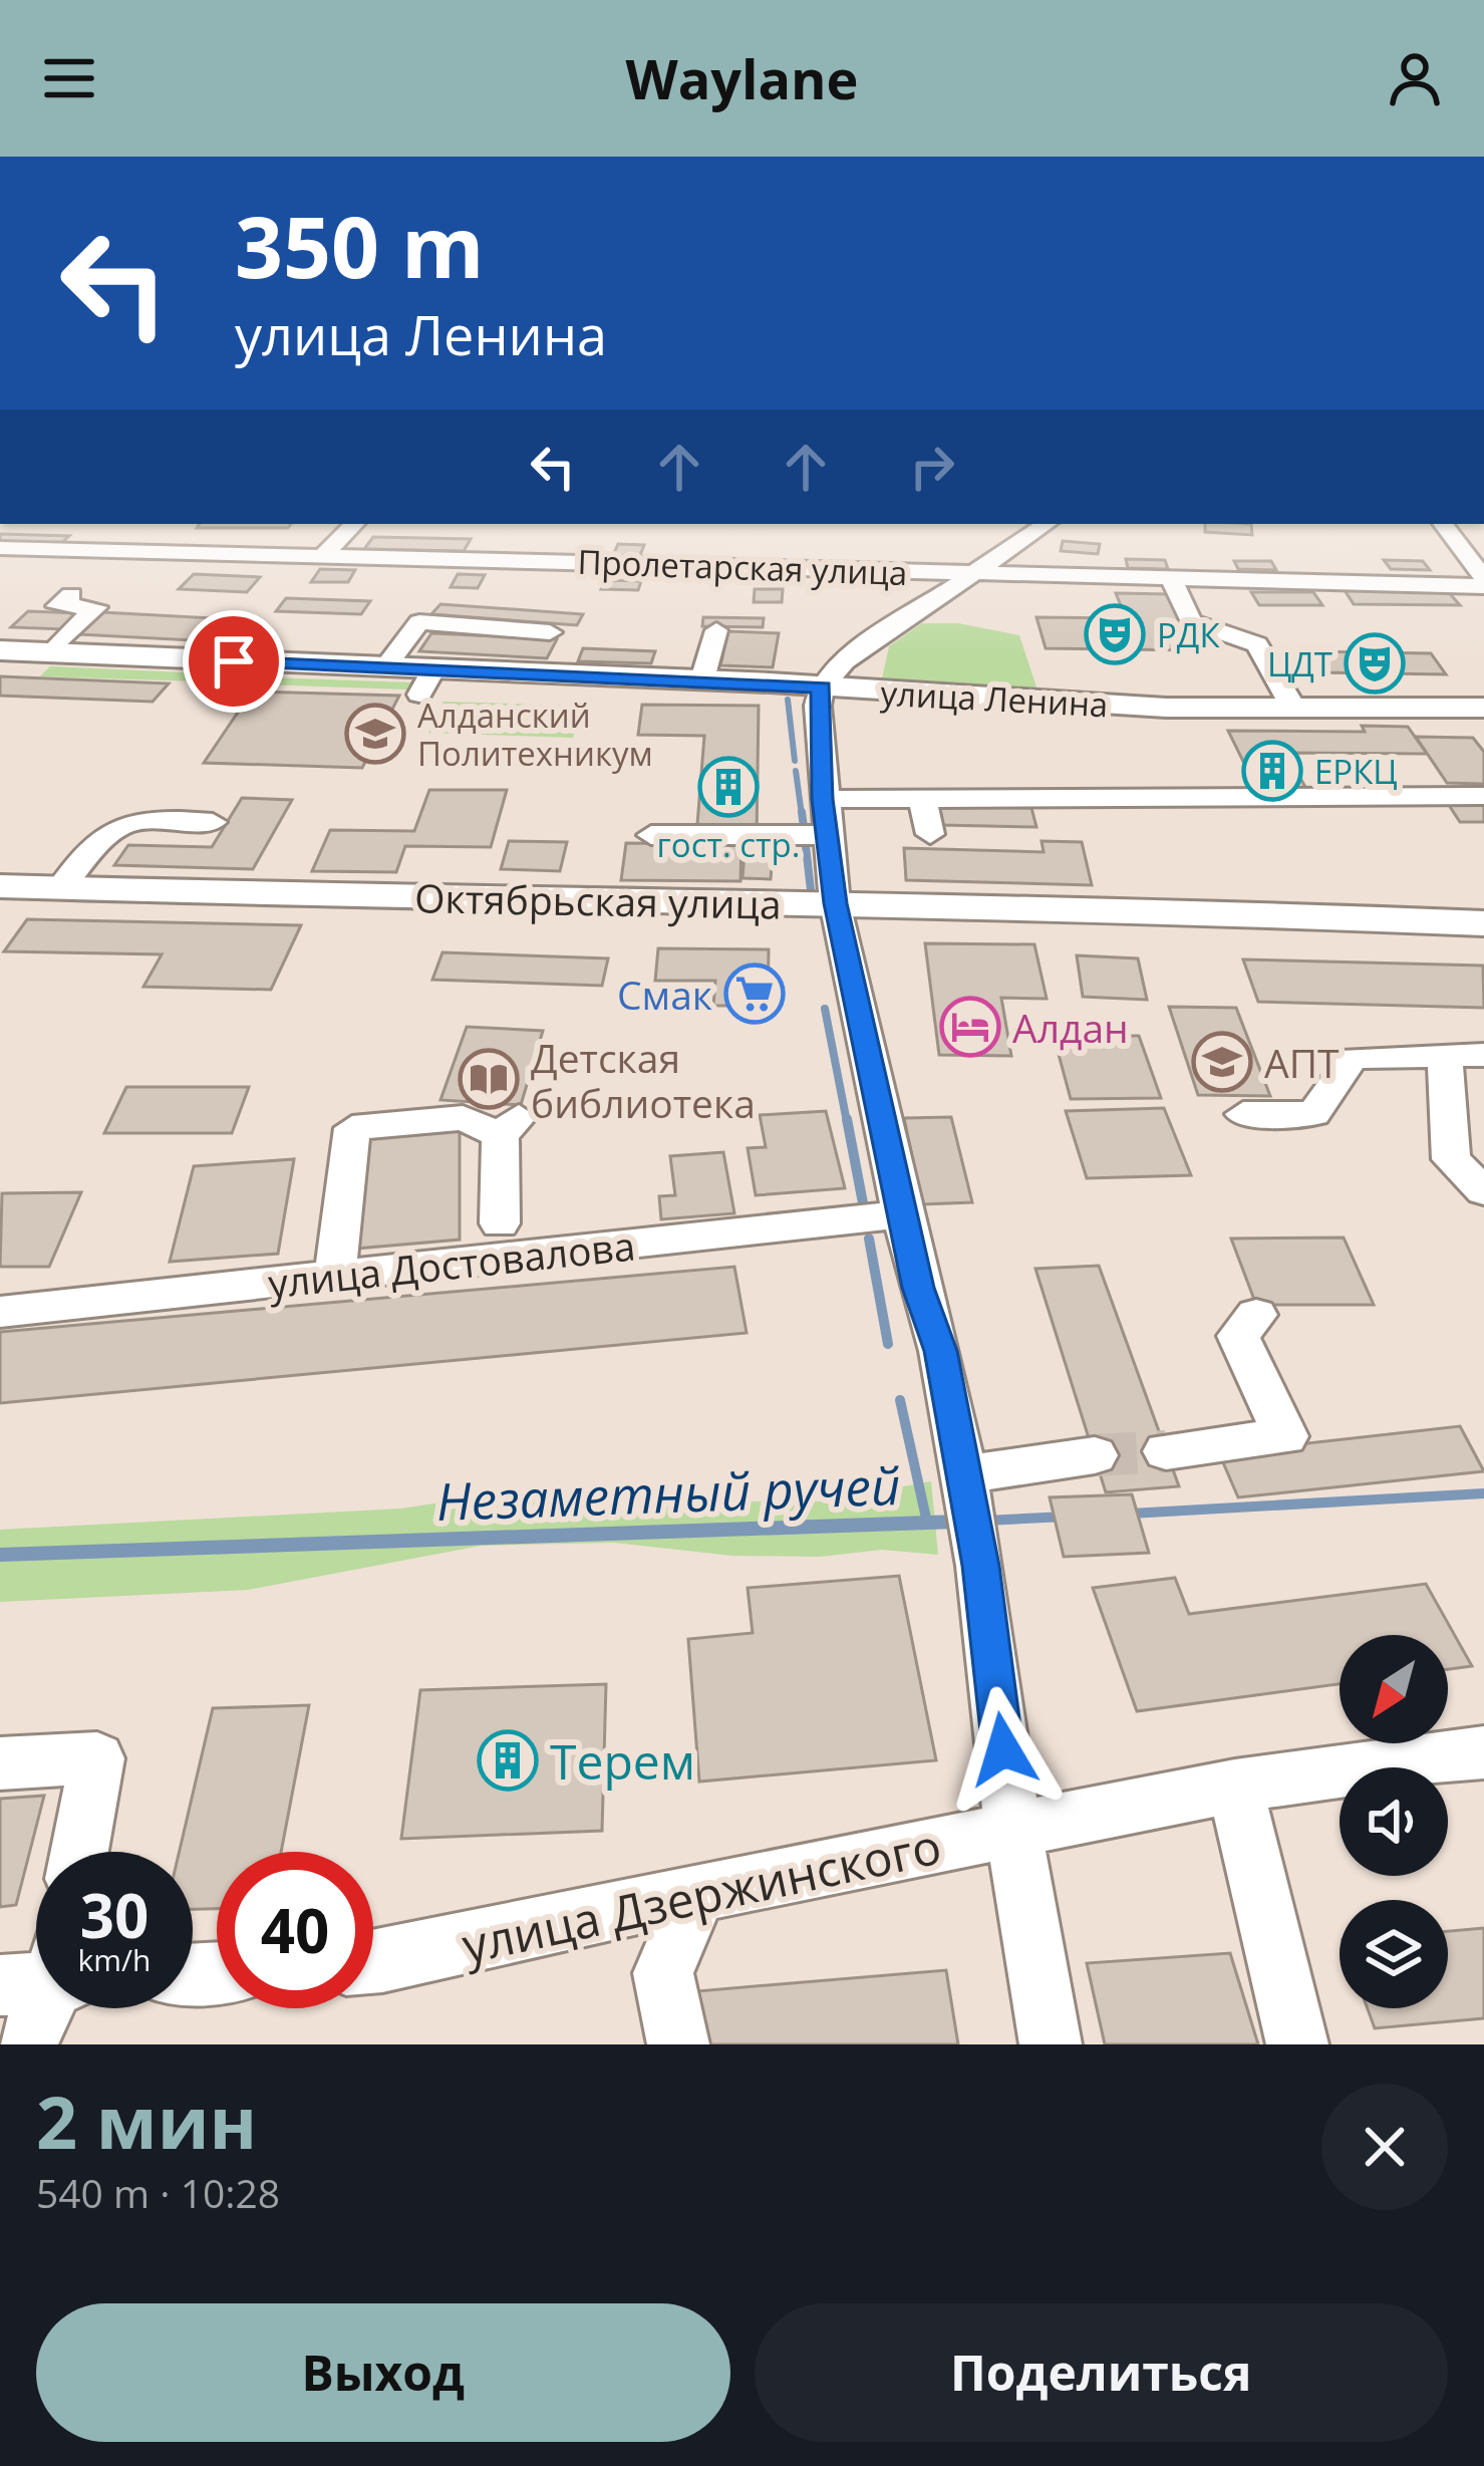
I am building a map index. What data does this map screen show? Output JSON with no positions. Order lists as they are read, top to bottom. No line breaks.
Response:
{"streets":{"main road":["улица Ленина","Октябрьская улица"],"street":["Пролетарская улица","улица Достовалова","улица Дзержинского"]},"water":["Незаметный ручей"],"places":{"theatre":["РДК","ЦДТ"],"school or university":["Алданский Политехникум","АПТ"],"building":["ЕРКЦ","гост. стр.","Терем"],"supermarket":["Смак"],"hotel":["Алдан"],"library":["Детская библиотека"]},"north":"bottom left","page":{"header":"Waylane","turn":["350 m","улица Ленина"],"speed":"30 km/h","limit":"40","heading":["2 мин","540 m · 10:28"],"buttons":["Выход","Поделиться"]}}
